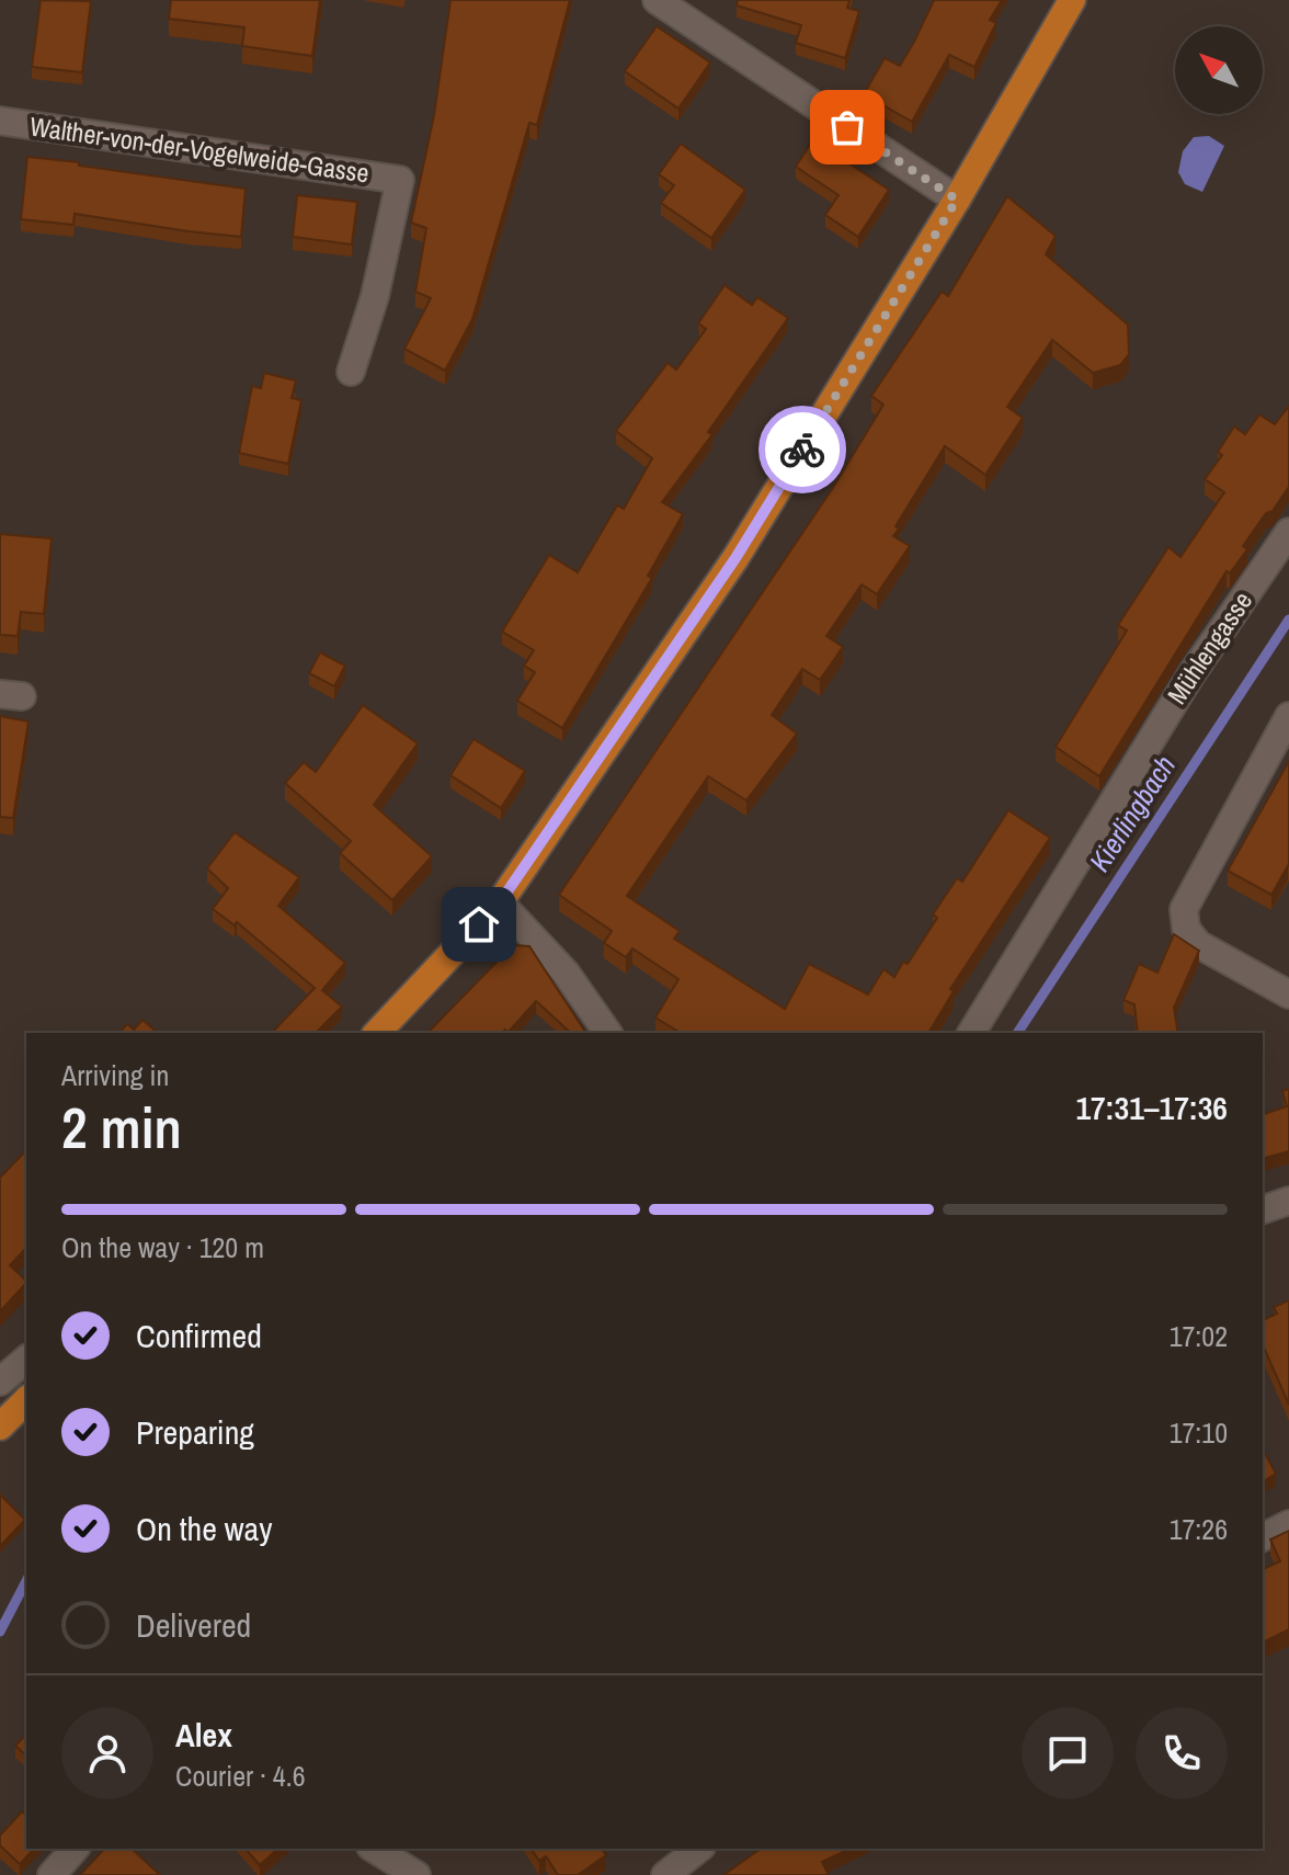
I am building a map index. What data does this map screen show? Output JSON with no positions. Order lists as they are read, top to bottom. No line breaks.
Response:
{"streets":{"street":["Walther-von-der-Vogelweide-Gasse","Mühlengasse"]},"water":["Kierlingbach"],"north":"top left","page":{"heading":["2 min","Arriving in","17:31–17:36"],"panel":["Alex","Courier · 4.6"],"bar":"On the way · 120 m","list":[["Confirmed","17:02"],["Preparing","17:10"],["On the way","17:26"],"Delivered"]}}
